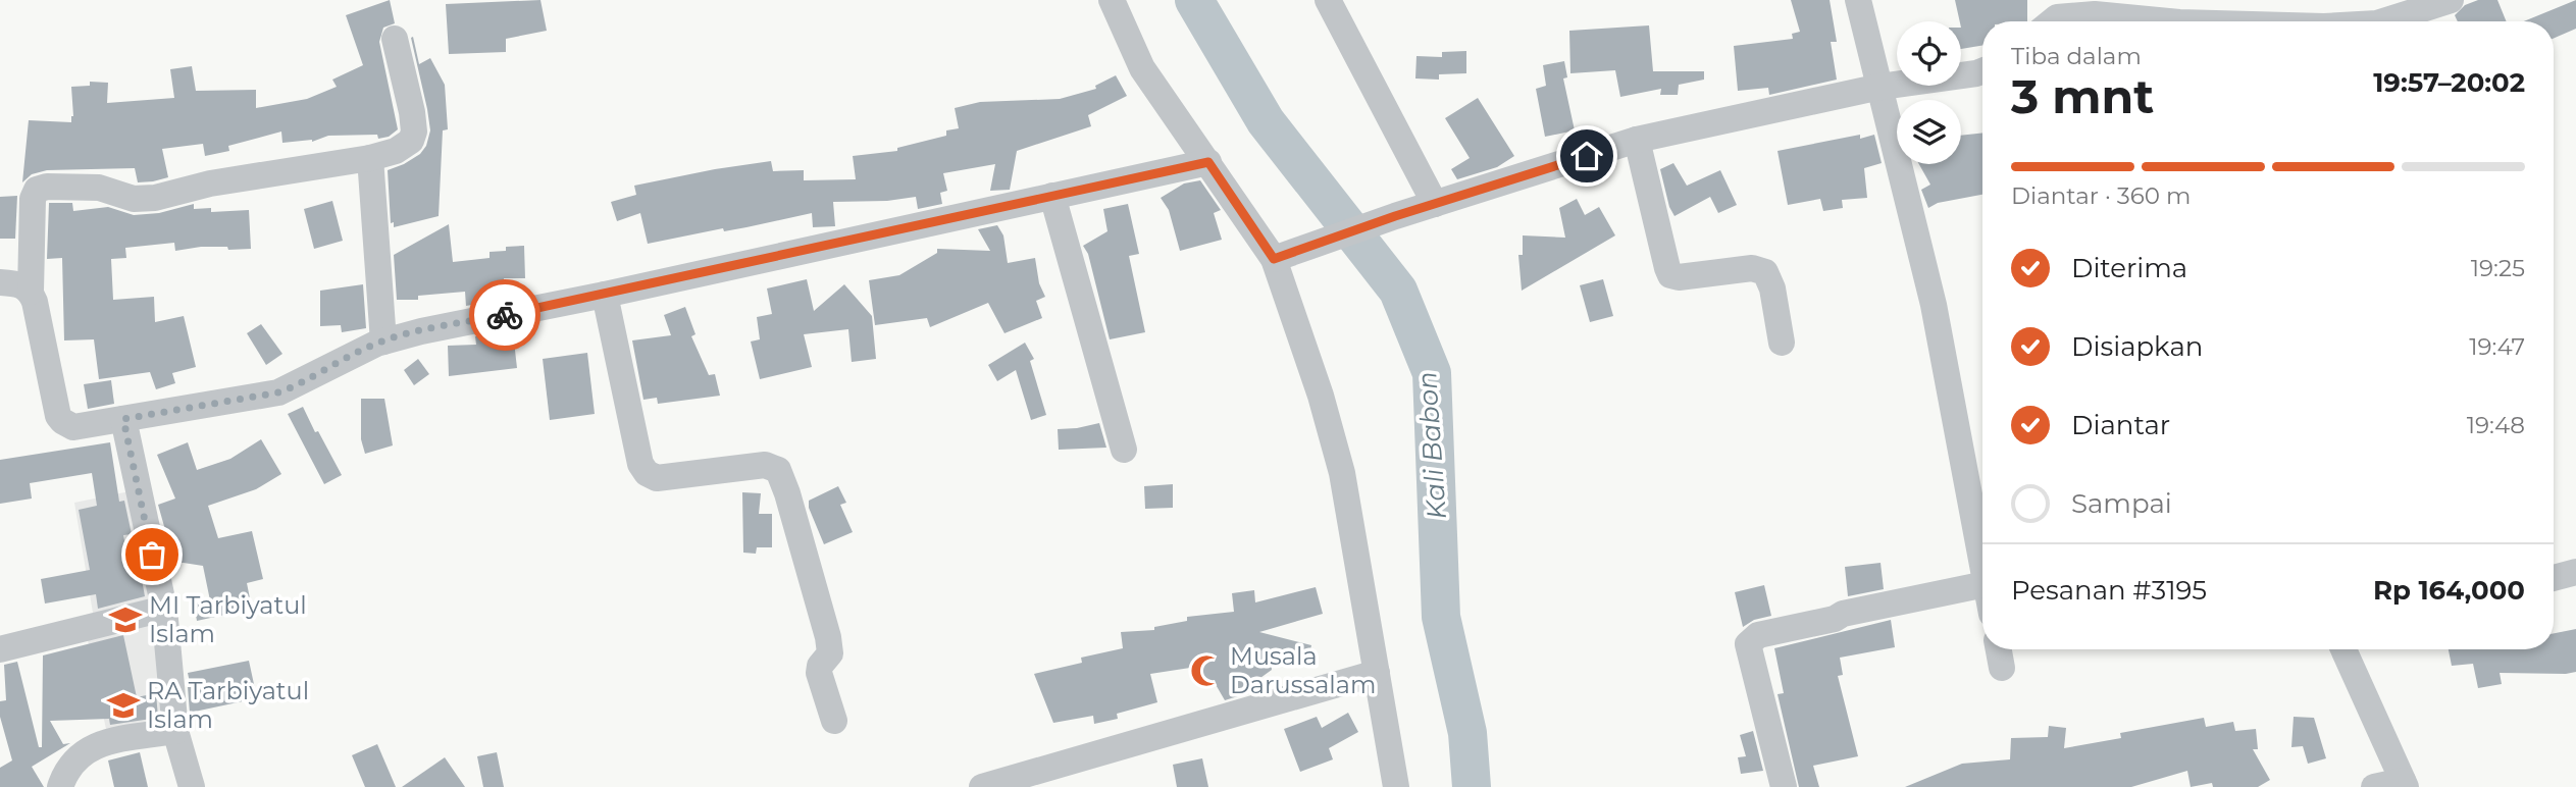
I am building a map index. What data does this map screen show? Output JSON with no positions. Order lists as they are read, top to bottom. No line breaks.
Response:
{"water":["Kali Babon"],"places":{"school or university":["MI Tarbiyatul Islam","RA Tarbiyatul Islam"],"mosque":["Musala Darussalam"]},"page":{"heading":["3 mnt","Tiba dalam","19:57–20:02"],"panel":["Pesanan #3195","Rp 164,000"],"bar":"Diantar · 360 m","list":[["Diterima","19:25"],["Disiapkan","19:47"],["Diantar","19:48"],"Sampai"]}}
